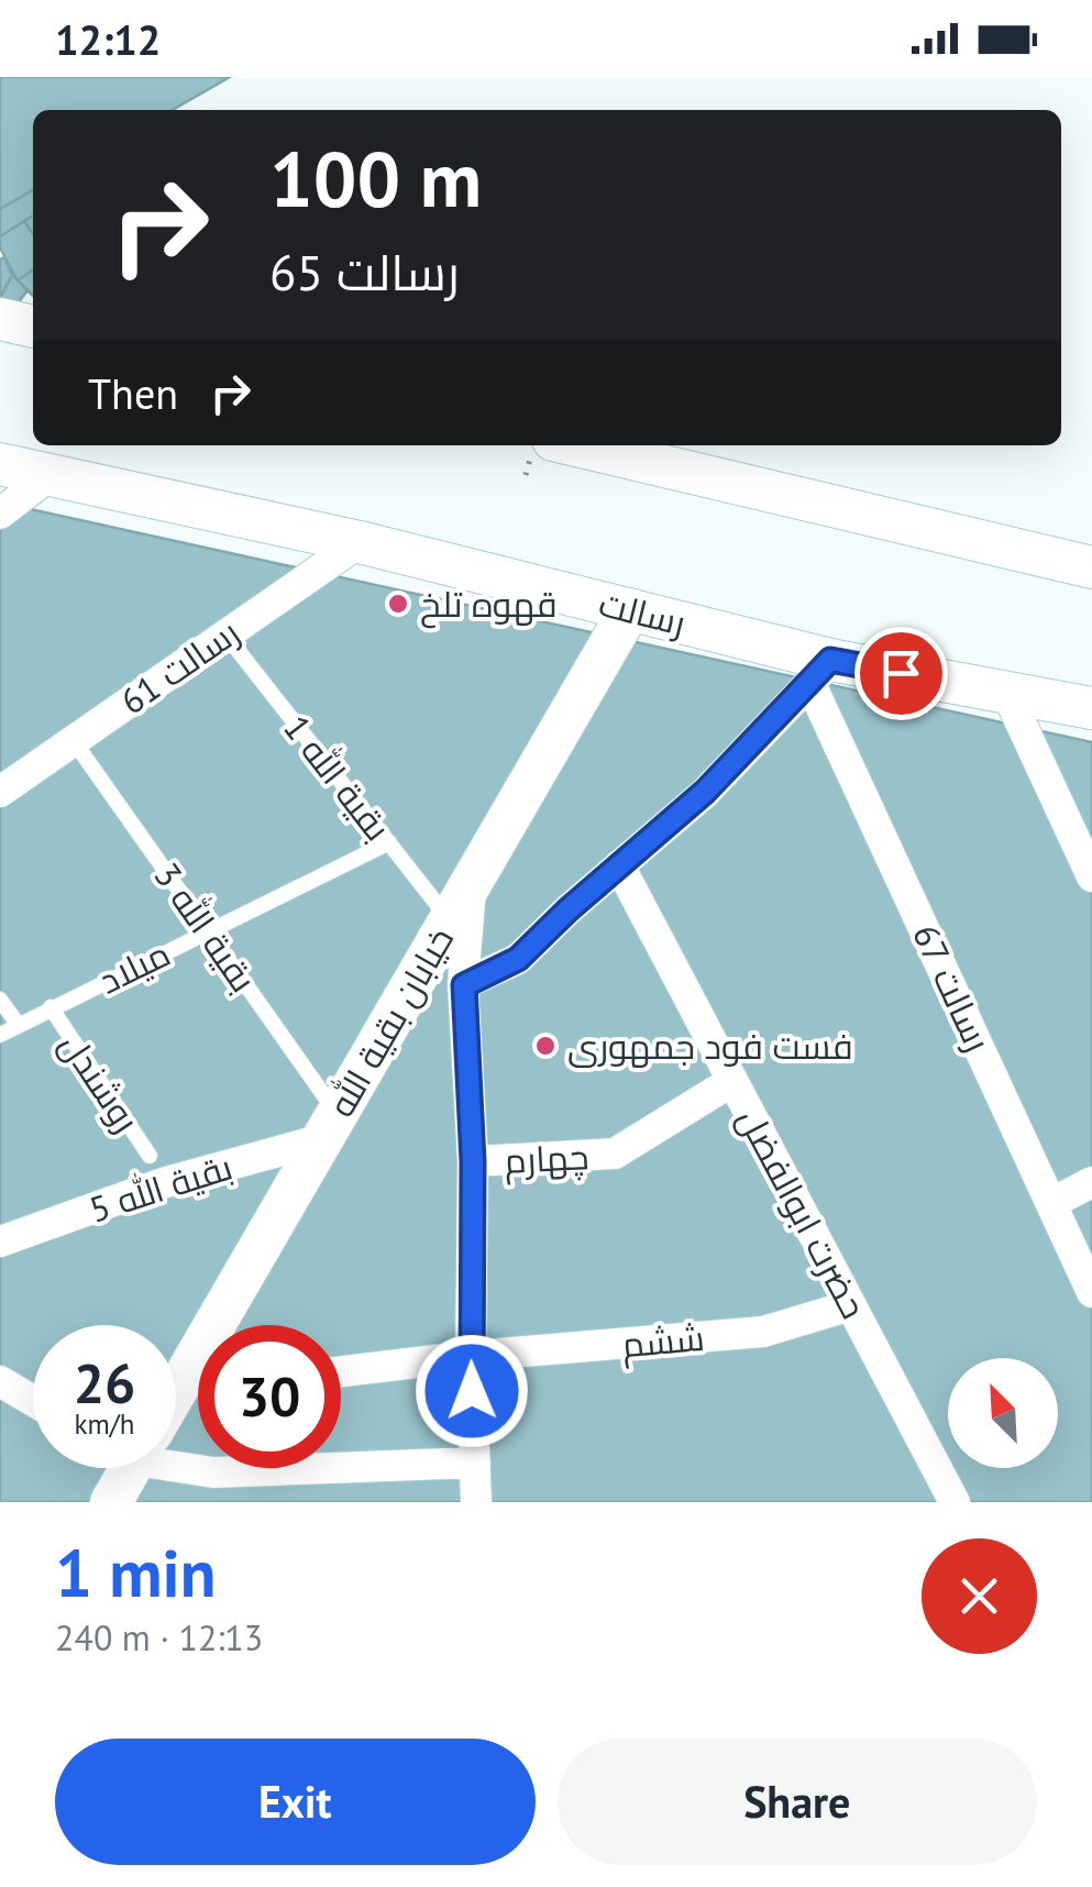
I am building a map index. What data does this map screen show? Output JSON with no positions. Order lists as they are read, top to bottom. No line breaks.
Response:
{"streets":{"main road":["رسالت","خیابان بقیة الله"],"street":["رسالت 61","رسالت 67","چهارم","بقیة الله 5","حضرت ابوالفضل","ششم"],"lane":["بقیة الله 1","بقیة الله 3","میلاد","روشندل"]},"crossings":[["رسالت","رسالت 61"],["رسالت","رسالت 67"],["رسالت","خیابان بقیة الله"],["رسالت 61","بقیة الله 1"],["رسالت 61","بقیة الله 3"],["بقیة الله 1","میلاد"],["بقیة الله 1","خیابان بقیة الله"],["بقیة الله 3","میلاد"],["بقیة الله 3","خیابان بقیة الله"],["بقیة الله 3","بقیة الله 5"],["میلاد","روشندل"],["خیابان بقیة الله","بقیة الله 5"],["چهارم","حضرت ابوالفضل"],["حضرت ابوالفضل","ششم"]],"places":["قهوه تلخ","فست فود جمهوری"],"north":"top left","page":{"status":"12:12","turn":["100 m","رسالت 65"],"then":"Then","speed":"26 km/h","limit":"30","heading":["1 min","240 m · 12:13"],"buttons":["Exit","Share"]}}
